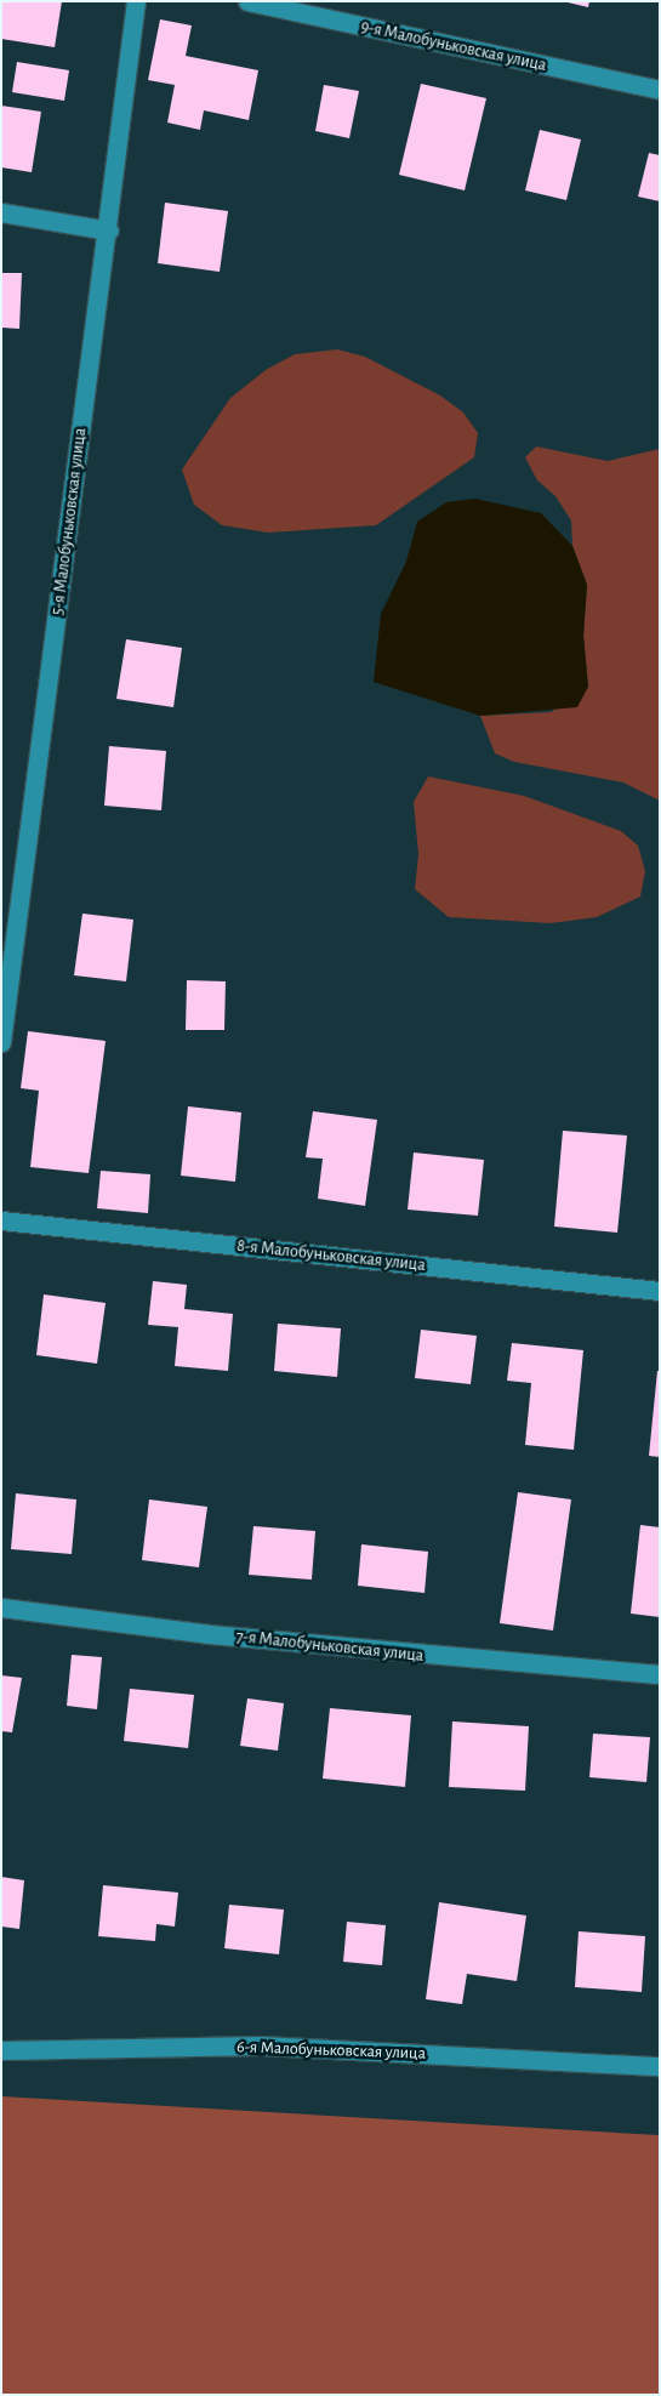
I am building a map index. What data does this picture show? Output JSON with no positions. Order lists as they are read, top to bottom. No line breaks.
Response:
{"streets":{"street":["9-я Малобуньковская улица","5-я Малобуньковская улица","8-я Малобуньковская улица","7-я Малобуньковская улица","6-я Малобуньковская улица"]}}
